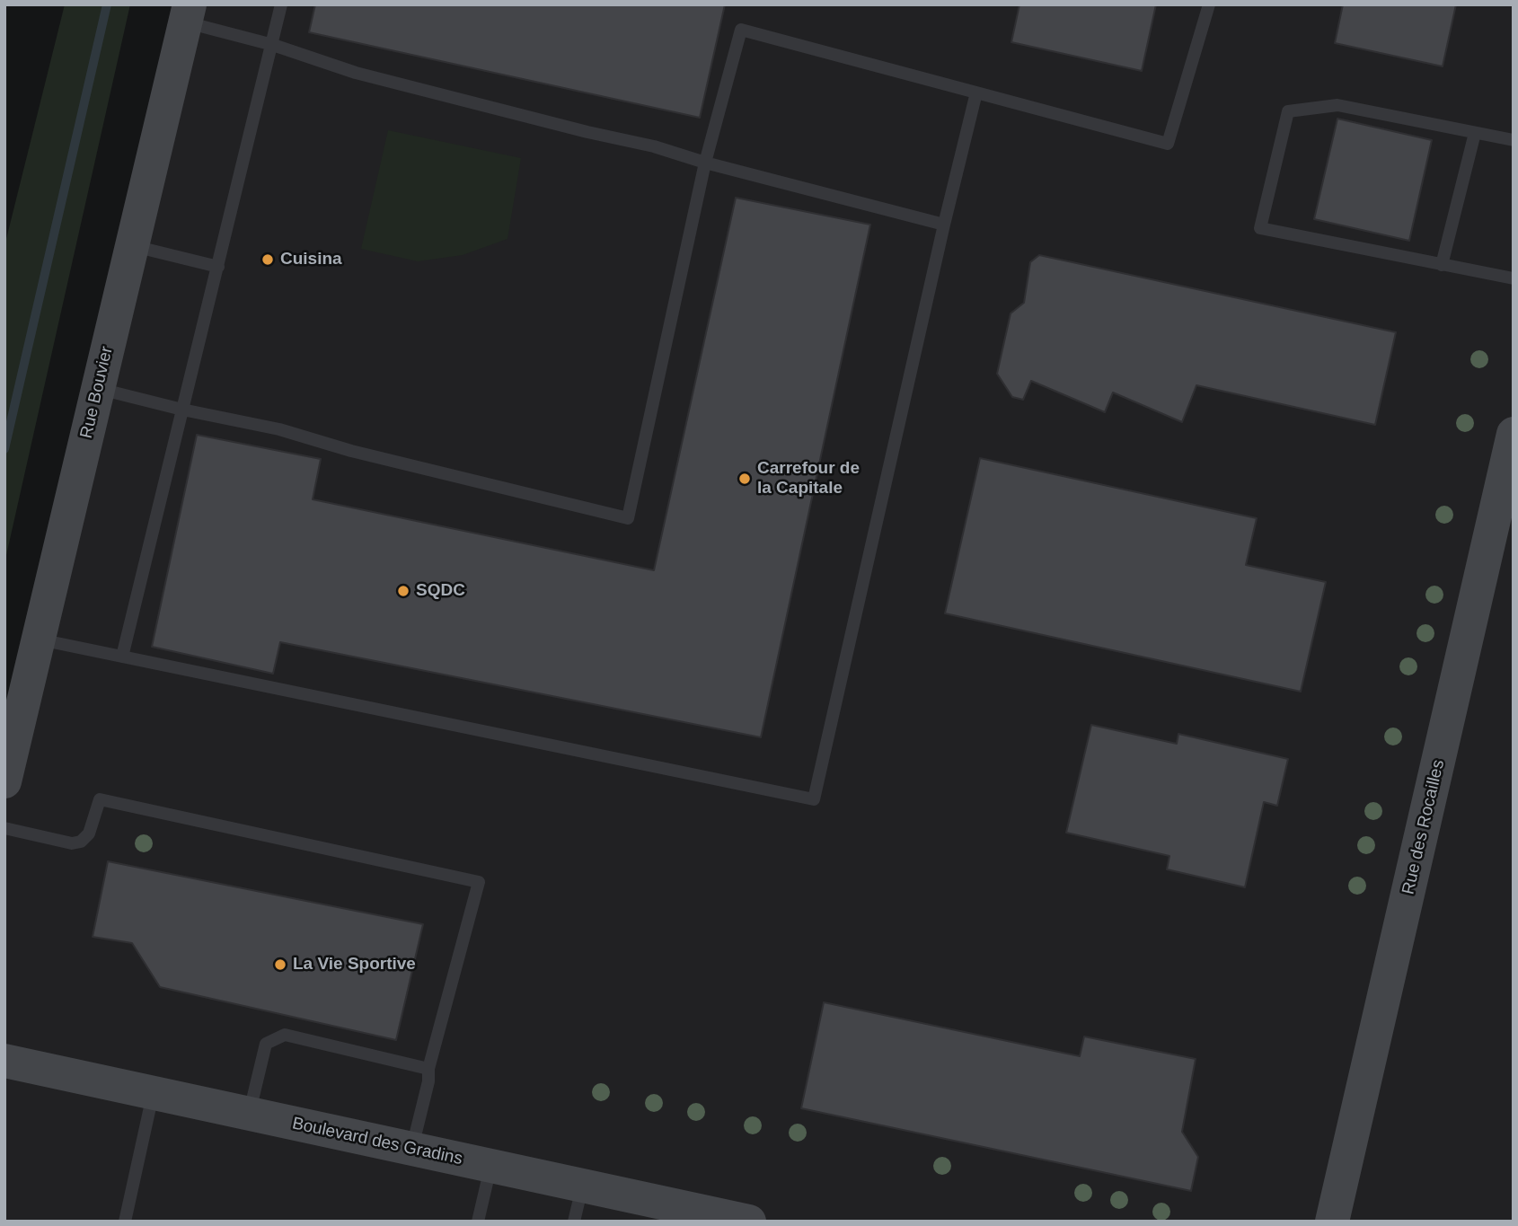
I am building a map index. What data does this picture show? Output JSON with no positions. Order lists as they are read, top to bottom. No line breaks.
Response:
{"streets":{"street":["Rue Bouvier","Rue des Rocailles","Boulevard des Gradins"]},"places":["Cuisina","Carrefour de la Capitale","SQDC","La Vie Sportive"]}
